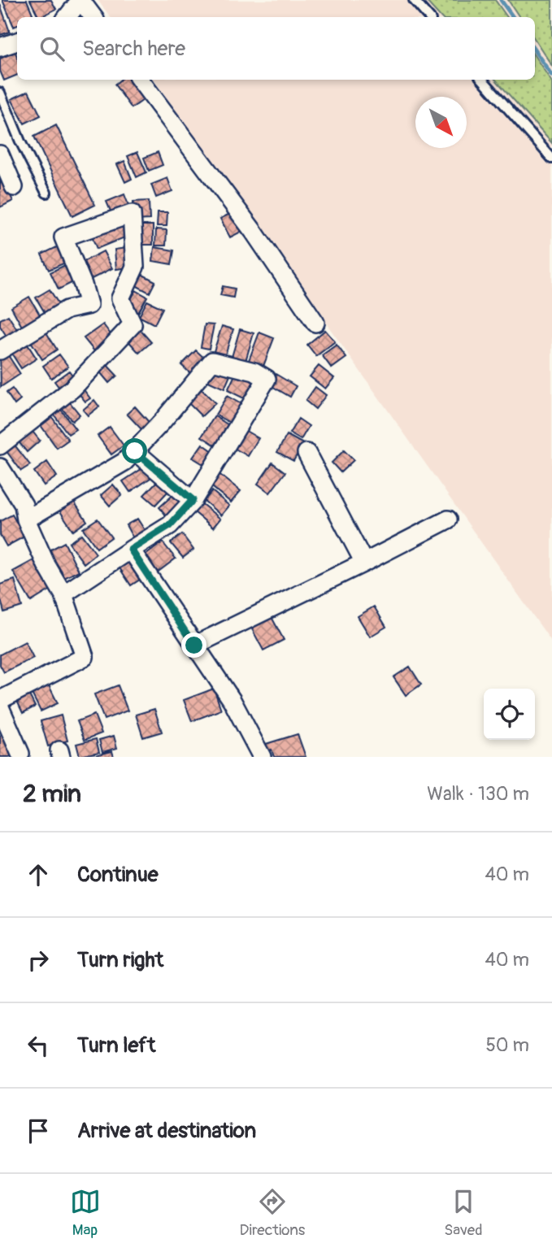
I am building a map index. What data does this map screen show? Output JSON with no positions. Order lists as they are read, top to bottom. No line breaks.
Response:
{"north":"bottom right","page":{"search":"Search here","heading":["2 min","Walk · 130 m"],"list":[["Continue","40 m"],["Turn right","40 m"],["Turn left","50 m"],"Arrive at destination"],"nav":["Map","Directions","Saved"]}}
